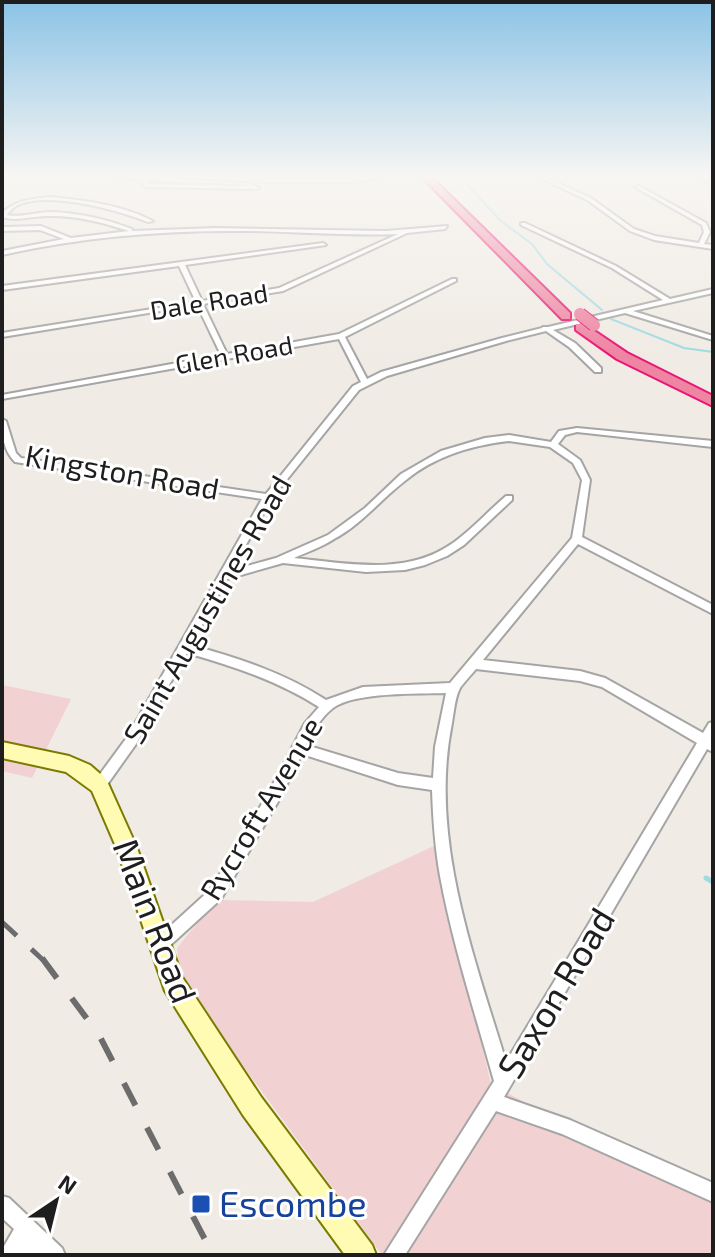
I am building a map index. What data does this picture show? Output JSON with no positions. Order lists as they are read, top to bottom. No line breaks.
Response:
{"streets":{"main road":["Main Road"],"street":["Dale Road","Glen Road","Kingston Road","Saint Augustines Road","Rycroft Avenue","Saxon Road"]},"crossings":[["Kingston Road","Saint Augustines Road"],["Saint Augustines Road","Main Road"],["Rycroft Avenue","Main Road"]],"places":{"transit":["Escombe"]},"north":"top right"}
